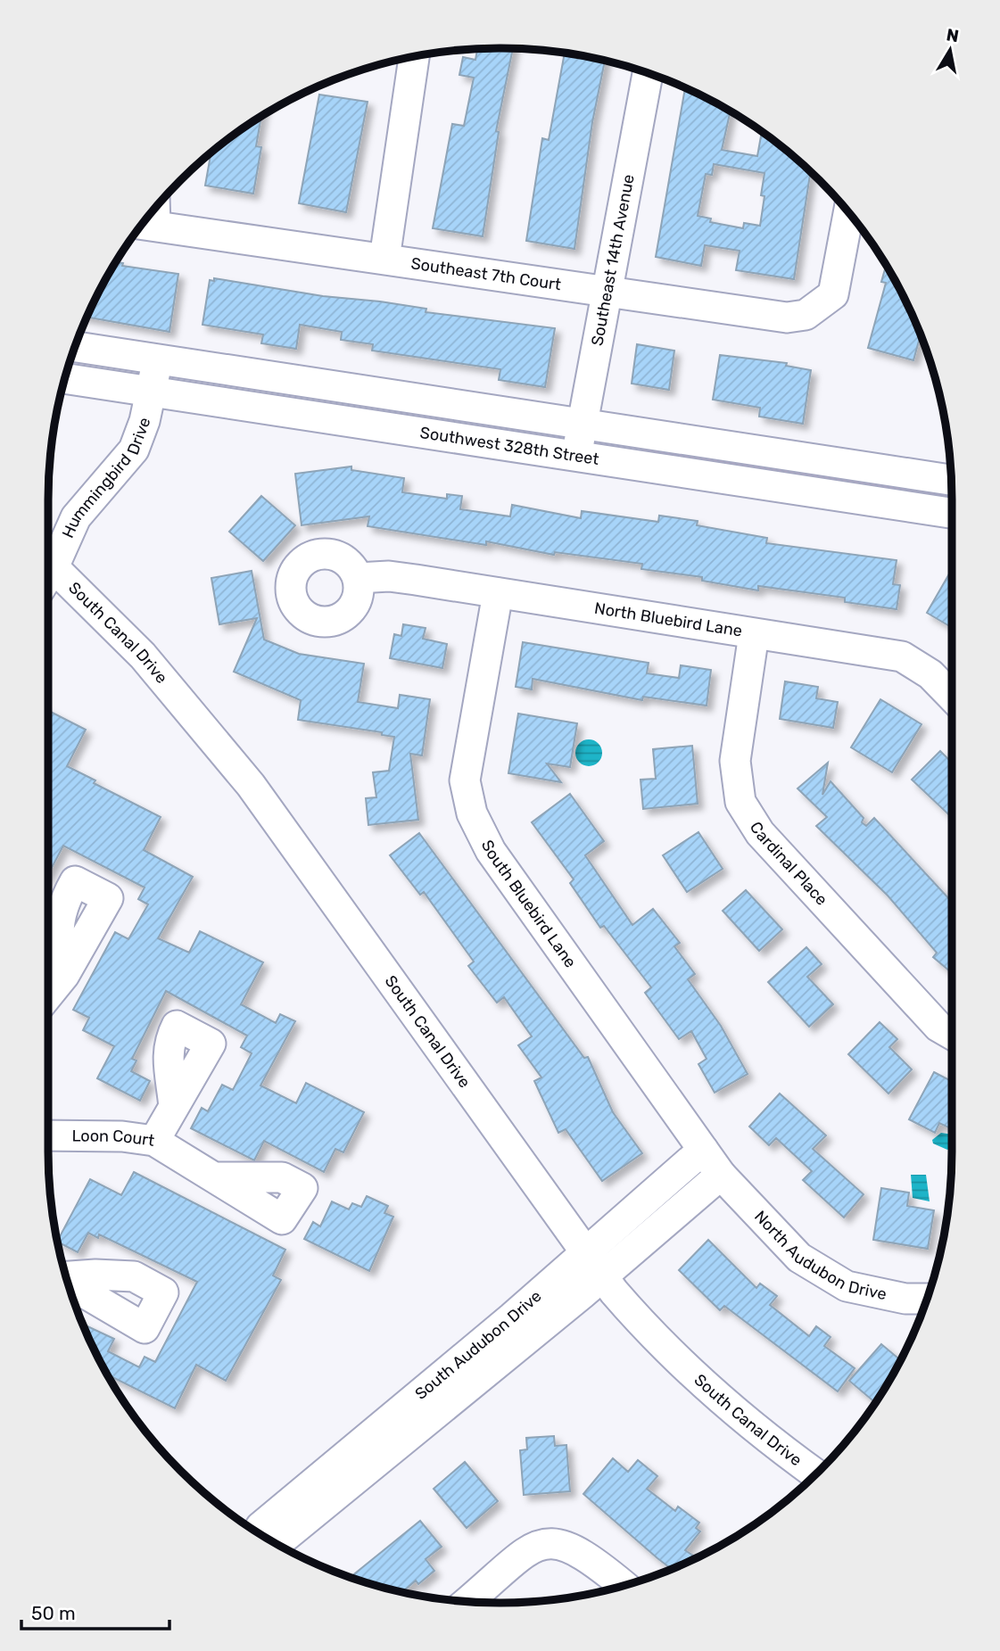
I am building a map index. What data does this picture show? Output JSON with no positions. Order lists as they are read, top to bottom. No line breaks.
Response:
{"streets":{"street":["Southeast 14th Avenue","Southeast 7th Court","Southwest 328th Street","Hummingbird Drive","North Bluebird Lane","South Canal Drive","Cardinal Place","South Bluebird Lane","Loon Court","North Audubon Drive","South Audubon Drive"]},"crossings":[["Southeast 14th Avenue","Southeast 7th Court"],["Southeast 14th Avenue","Southwest 328th Street"],["Southwest 328th Street","Hummingbird Drive"],["North Bluebird Lane","Cardinal Place"],["North Bluebird Lane","South Bluebird Lane"],["South Canal Drive","South Audubon Drive"],["South Bluebird Lane","North Audubon Drive"],["South Bluebird Lane","South Audubon Drive"],["North Audubon Drive","South Audubon Drive"]],"scale_bar":"50 m","north":"top"}
